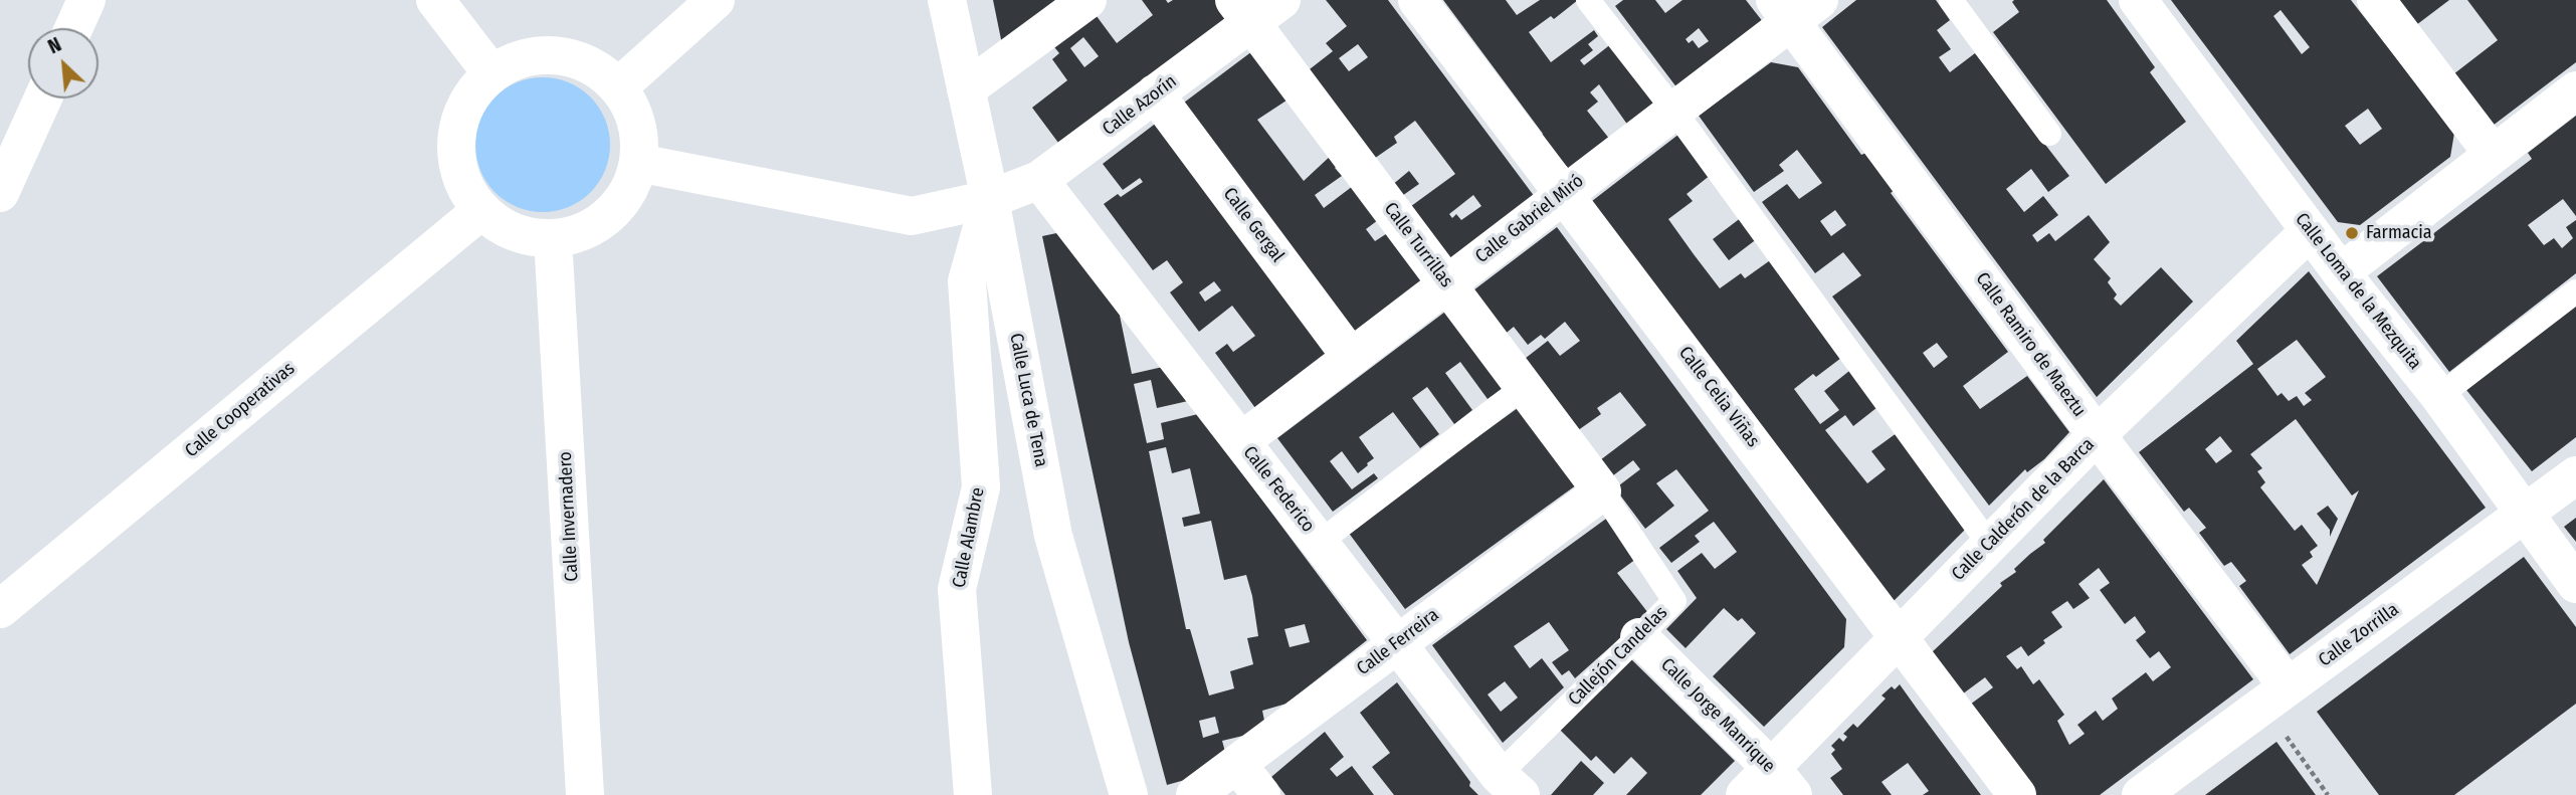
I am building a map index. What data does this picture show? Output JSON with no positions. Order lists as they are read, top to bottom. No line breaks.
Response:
{"streets":{"street":["Calle Azorín","Calle Gabriel Miró","Calle Gergal","Calle Turrillas","Calle Loma de la Mezquita","Calle Ramiro de Maeztu","Calle Celia Viñas","Calle Luca de Tena","Calle Cooperativas","Calle Federico","Calle Calderón de la Barca","Calle Invernadero","Calle Alambre","Calle Zorrilla","Calle Ferreira","Calle Jorge Manrique"],"lane":["Callejón Candelas"]},"crossings":[["Calle Azorín","Calle Gergal"],["Calle Azorín","Calle Turrillas"],["Calle Azorín","Calle Luca de Tena"],["Calle Azorín","Calle Cooperativas"],["Calle Azorín","Calle Federico"],["Calle Azorín","Calle Invernadero"],["Calle Azorín","Calle Alambre"],["Calle Gabriel Miró","Calle Gergal"],["Calle Gabriel Miró","Calle Turrillas"],["Calle Gabriel Miró","Calle Ramiro de Maeztu"],["Calle Gabriel Miró","Calle Celia Viñas"],["Calle Gabriel Miró","Calle Federico"],["Calle Turrillas","Calle Ferreira"],["Calle Turrillas","Callejón Candelas"],["Calle Loma de la Mezquita","Calle Calderón de la Barca"],["Calle Loma de la Mezquita","Calle Zorrilla"],["Calle Ramiro de Maeztu","Calle Calderón de la Barca"],["Calle Ramiro de Maeztu","Calle Zorrilla"],["Calle Celia Viñas","Calle Calderón de la Barca"],["Calle Luca de Tena","Calle Alambre"],["Calle Cooperativas","Calle Invernadero"],["Calle Federico","Calle Ferreira"],["Calle Federico","Callejón Candelas"],["Calle Calderón de la Barca","Calle Jorge Manrique"],["Calle Ferreira","Callejón Candelas"],["Callejón Candelas","Calle Jorge Manrique"]],"places":["Farmacia"],"north":"top left"}
